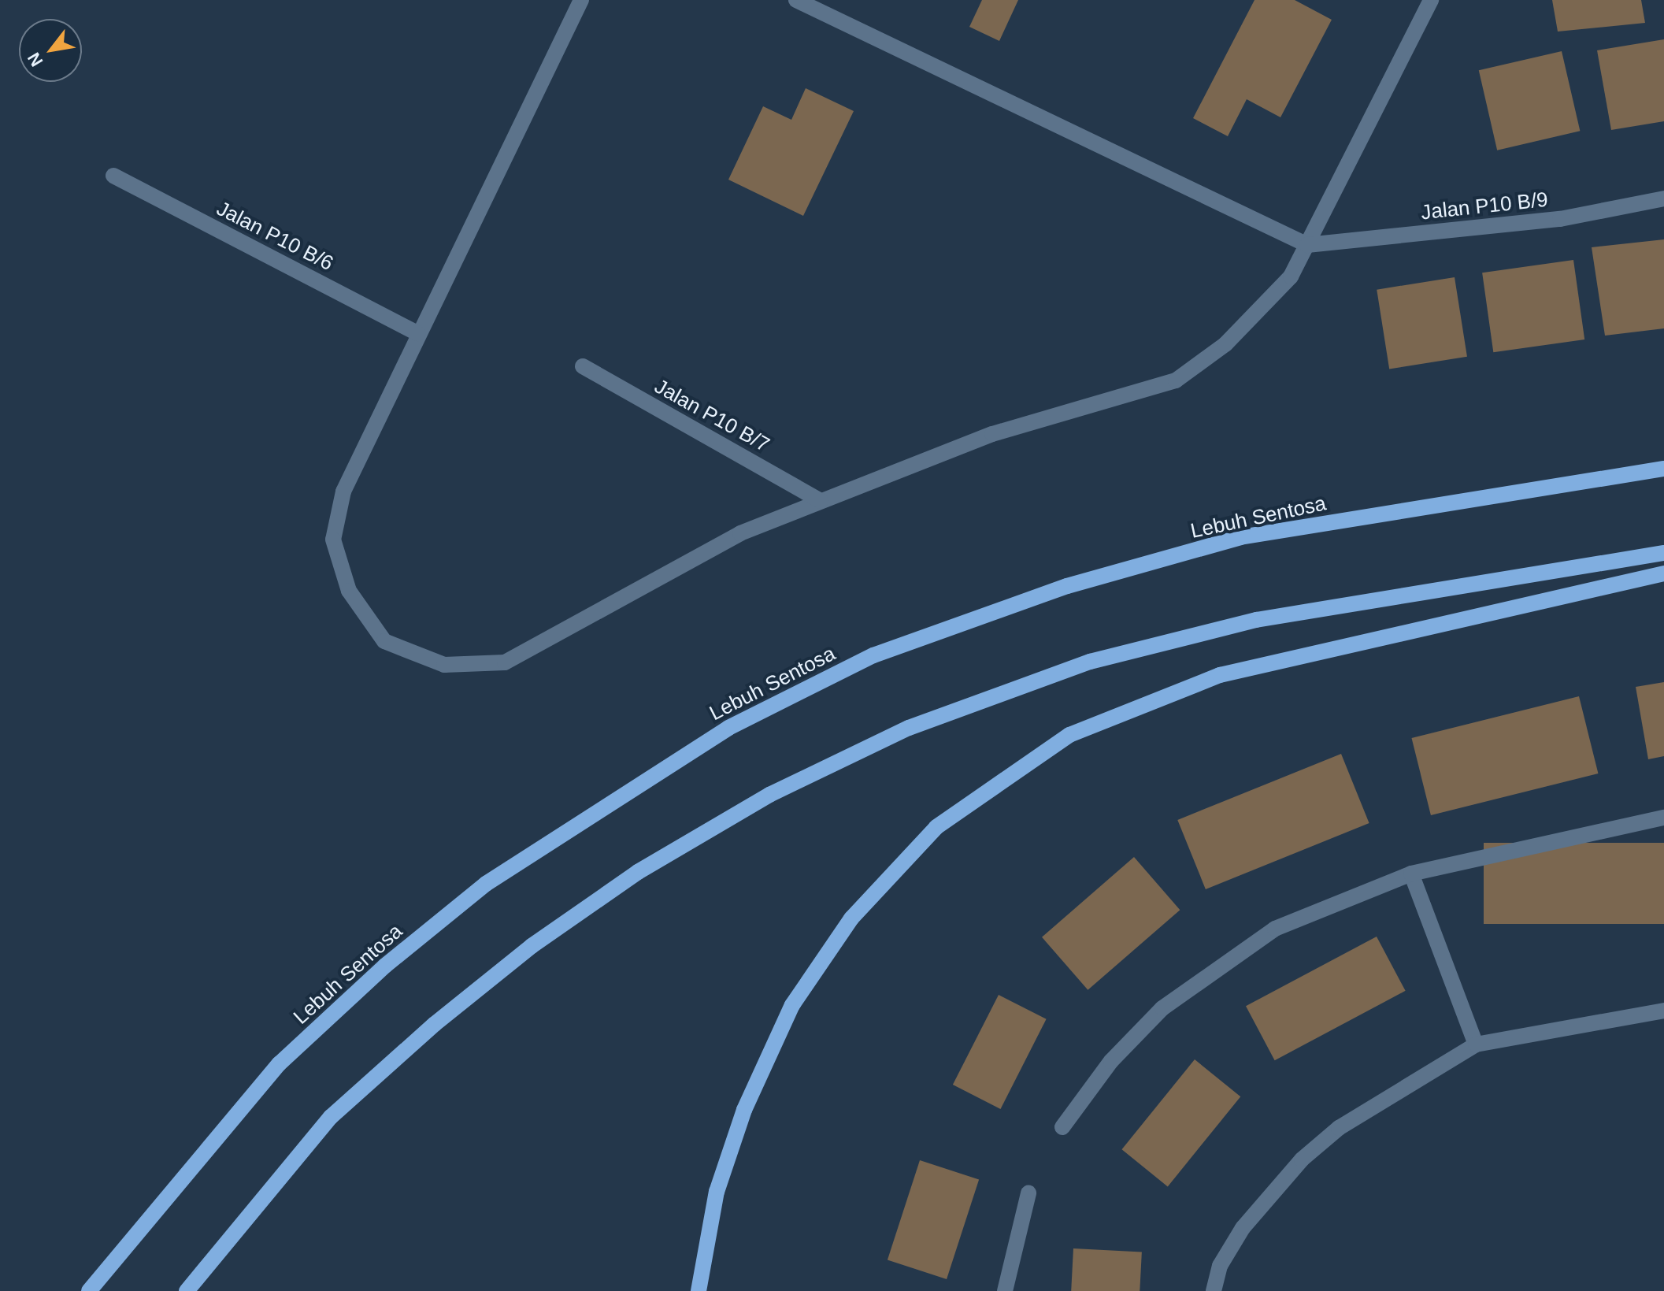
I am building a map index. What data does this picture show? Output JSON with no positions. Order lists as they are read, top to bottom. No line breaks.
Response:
{"streets":{"main road":["Lebuh Sentosa"],"street":["Jalan P10 B/9","Jalan P10 B/6","Jalan P10 B/7"]},"north":"bottom left"}
